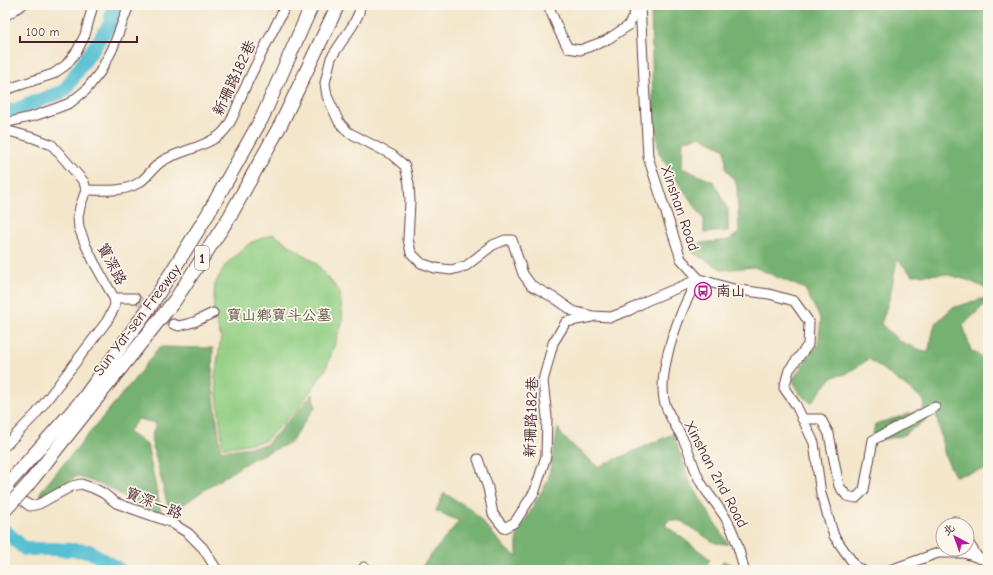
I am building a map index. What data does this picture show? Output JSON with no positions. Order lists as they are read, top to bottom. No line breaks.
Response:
{"streets":{"highway":["1","Sun Yat-sen Freeway"],"street":["新珊路182巷","Xinshan Road","寶深路","Xinshan 2nd Road","寶深一路"]},"crossings":[["新珊路182巷","Xinshan Road"],["新珊路182巷","寶深路"],["新珊路182巷","Xinshan 2nd Road"],["Xinshan Road","Xinshan 2nd Road"],["Sun Yat-sen Freeway","寶深一路"]],"parks":["寶山鄉寶斗公墓"],"places":{"bus stop":["南山"]},"scale_bar":"100 m","north":"top left"}
